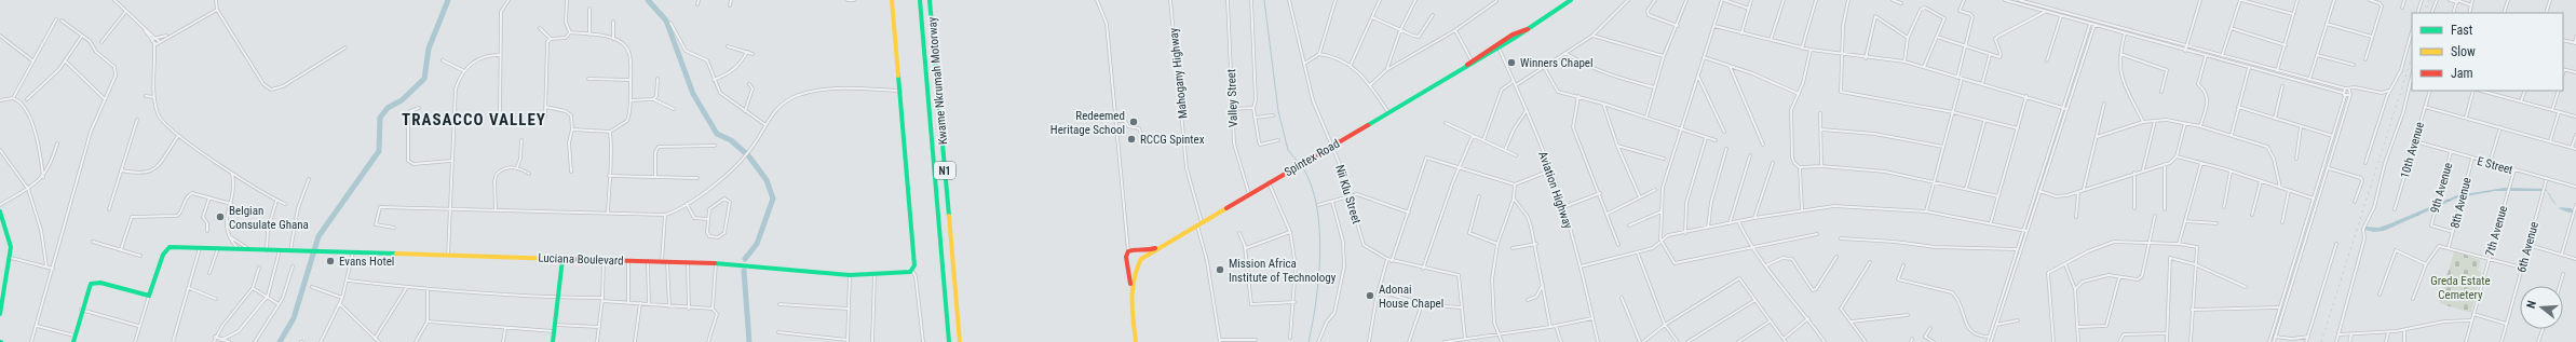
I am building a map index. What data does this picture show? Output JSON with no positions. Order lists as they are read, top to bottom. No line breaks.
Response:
{"streets":{"main road":["Kwame Nkrumah Motorway","Spintex Road","N1","Luciana Boulevard"],"street":["Mahogany Highway","Valley Street","10th Avenue","E Street","9th Avenue","Aviation Highway","Nii Klu Street","8th Avenue","7th Avenue","6th Avenue"]},"crossings":[["Mahogany Highway","Spintex Road"],["Valley Street","Spintex Road"],["10th Avenue","E Street"],["Spintex Road","Aviation Highway"],["Spintex Road","Nii Klu Street"],["E Street","9th Avenue"],["E Street","8th Avenue"],["E Street","7th Avenue"],["E Street","6th Avenue"],["9th Avenue","8th Avenue"]],"districts":["TRASACCO VALLEY"],"parks":["Greda Estate Cemetery"],"places":["Winners Chapel","Redeemed Heritage School","RCCG Spintex","Belgian Consulate Ghana","Evans Hotel","Mission Africa Institute of Technology","Adonai House Chapel"],"legend":["Fast","Slow","Jam"],"north":"left"}
